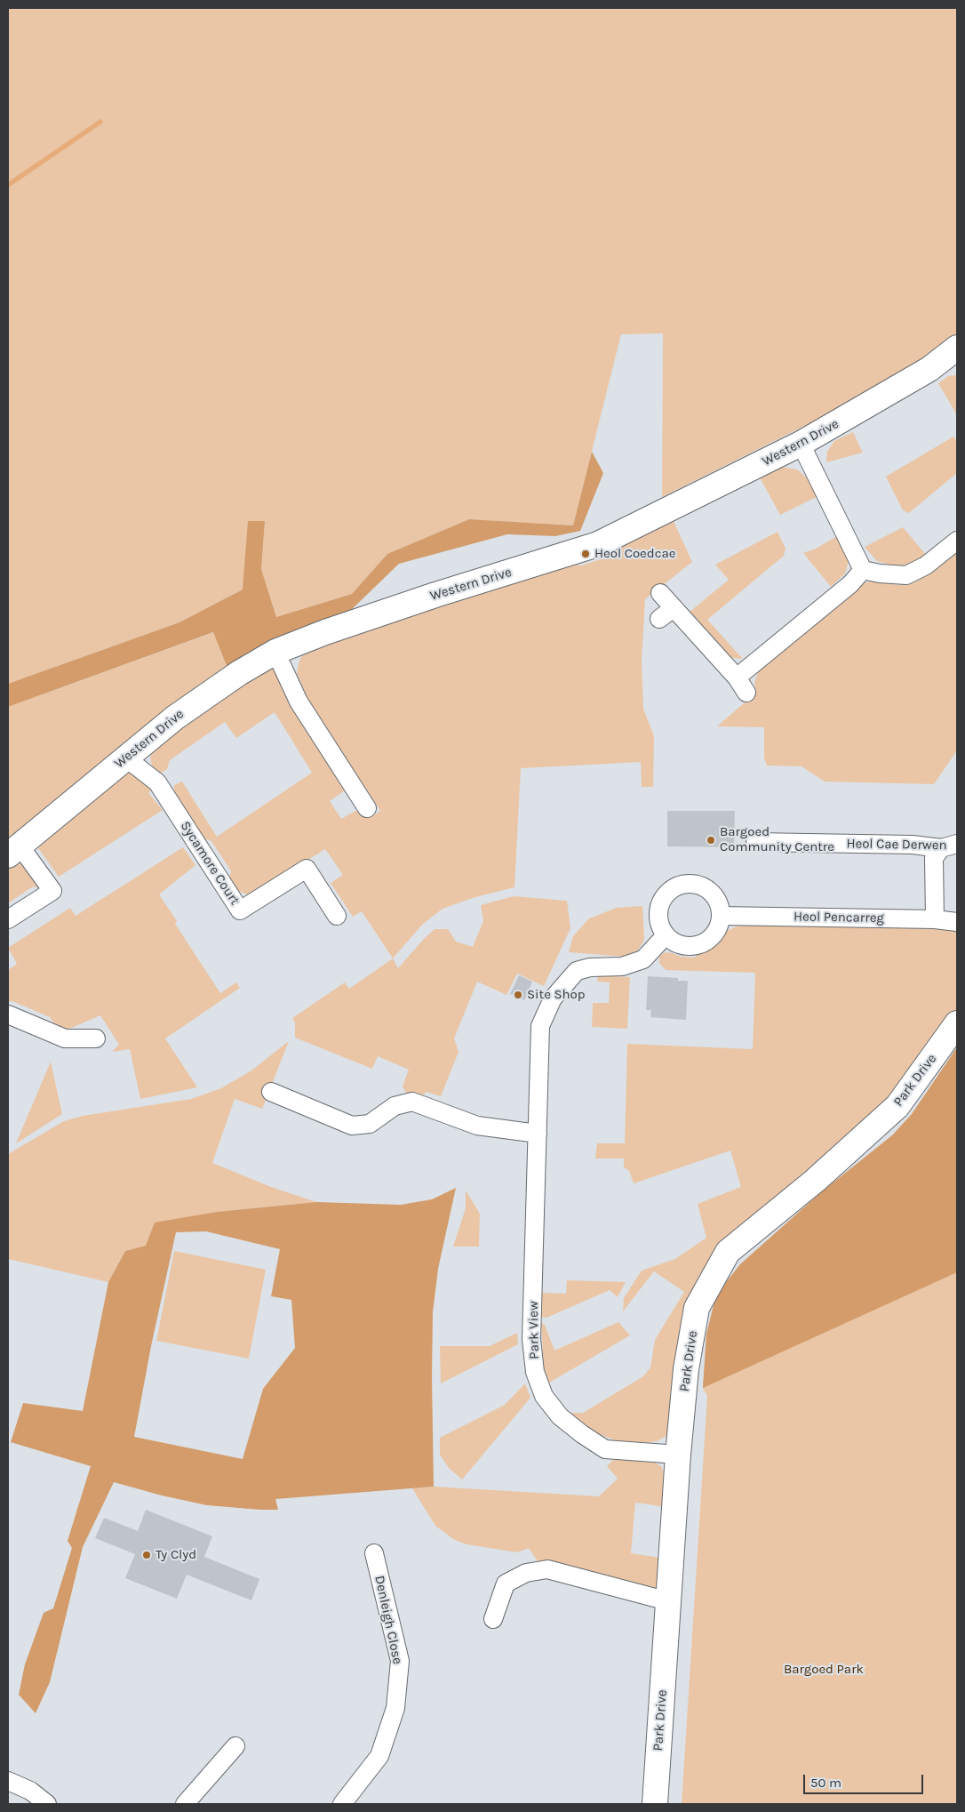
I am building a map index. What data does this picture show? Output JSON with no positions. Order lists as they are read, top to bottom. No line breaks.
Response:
{"streets":{"street":["Western Drive","Heol Cae Derwen","Sycamore Court","Heol Pencarreg","Park Drive","Park View","Denleigh Close"]},"crossings":[["Western Drive","Sycamore Court"],["Heol Pencarreg","Park View"],["Park Drive","Park View"]],"parks":["Bargoed Park"],"places":["Heol Coedcae","Bargoed Community Centre","Site Shop","Ty Clyd"],"scale_bar":"50 m"}
